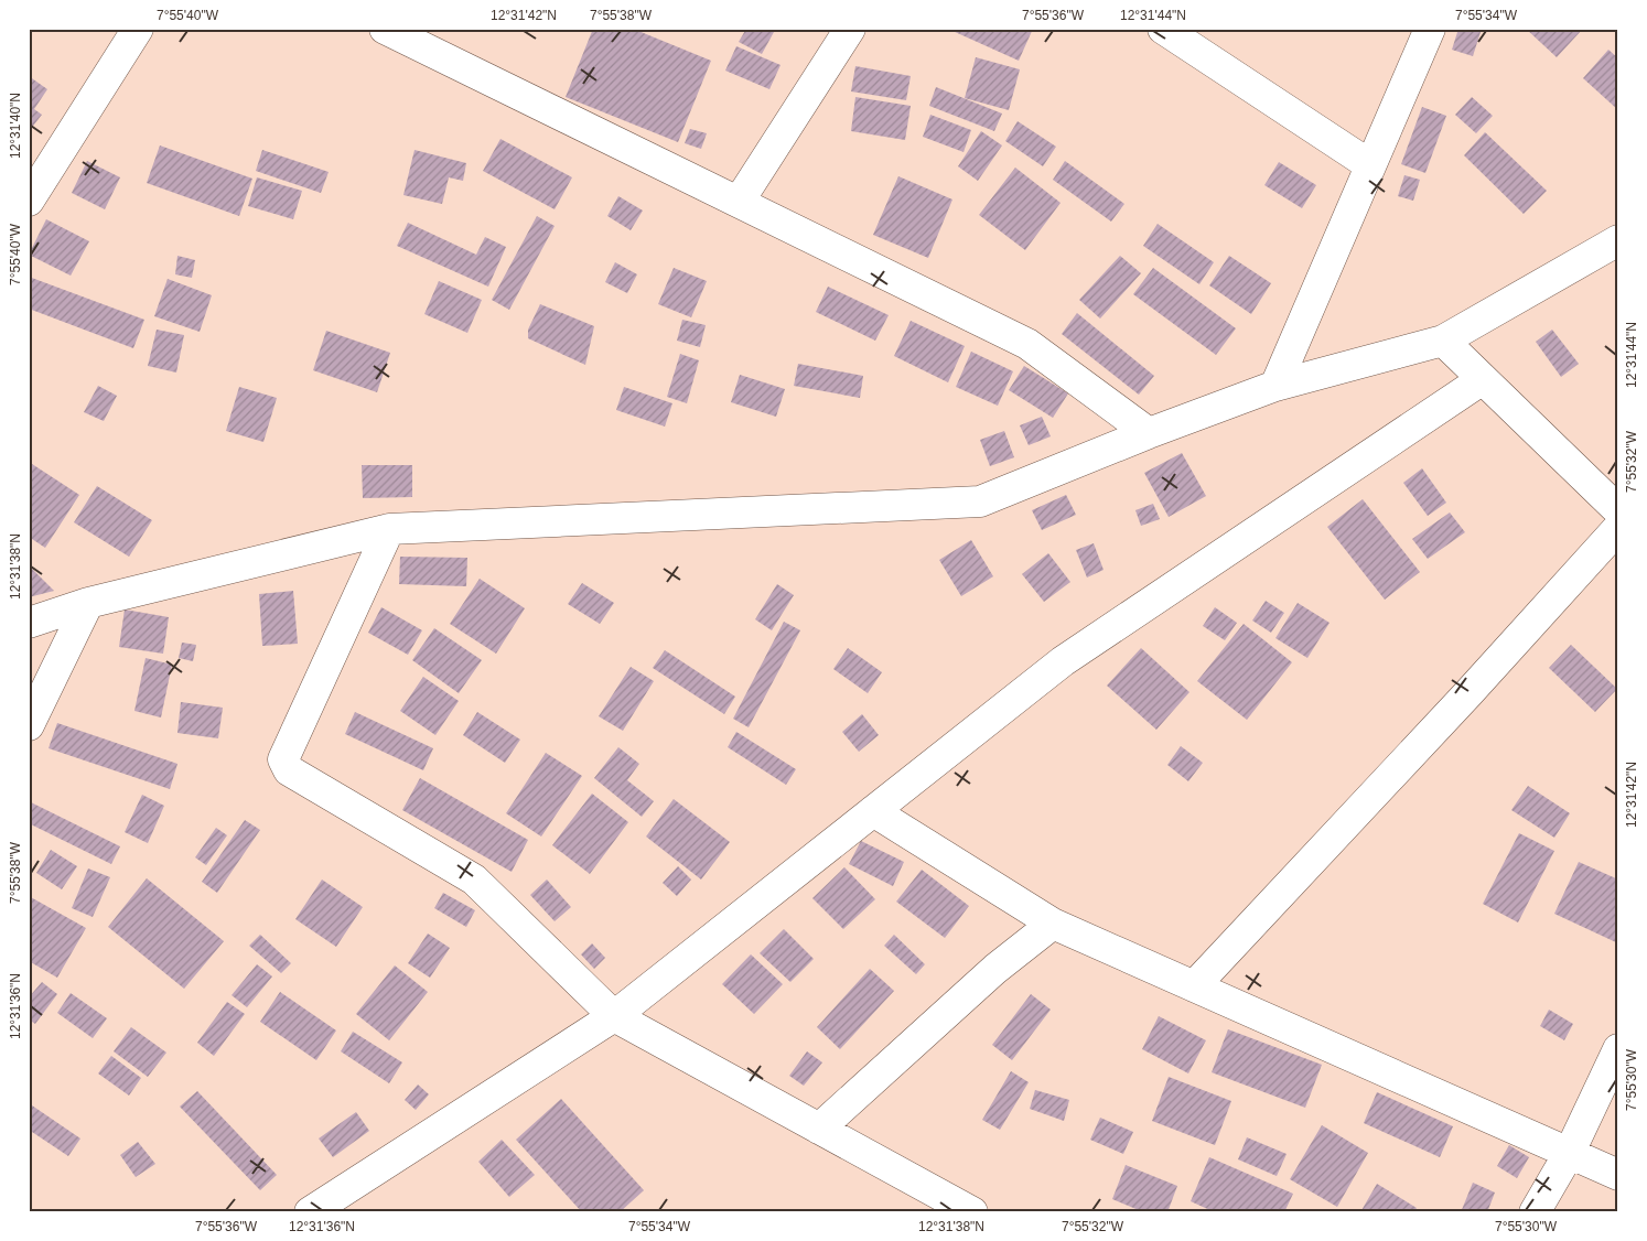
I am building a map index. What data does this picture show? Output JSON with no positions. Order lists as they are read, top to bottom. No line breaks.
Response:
{"coordinates":["7°55'40\"W","12°31'42\"N","7°55'38\"W","7°55'36\"W","12°31'44\"N","7°55'34\"W","12°31'40\"N","7°55'32\"W","12°31'38\"N","12°31'36\"N","7°55'30\"W"]}
